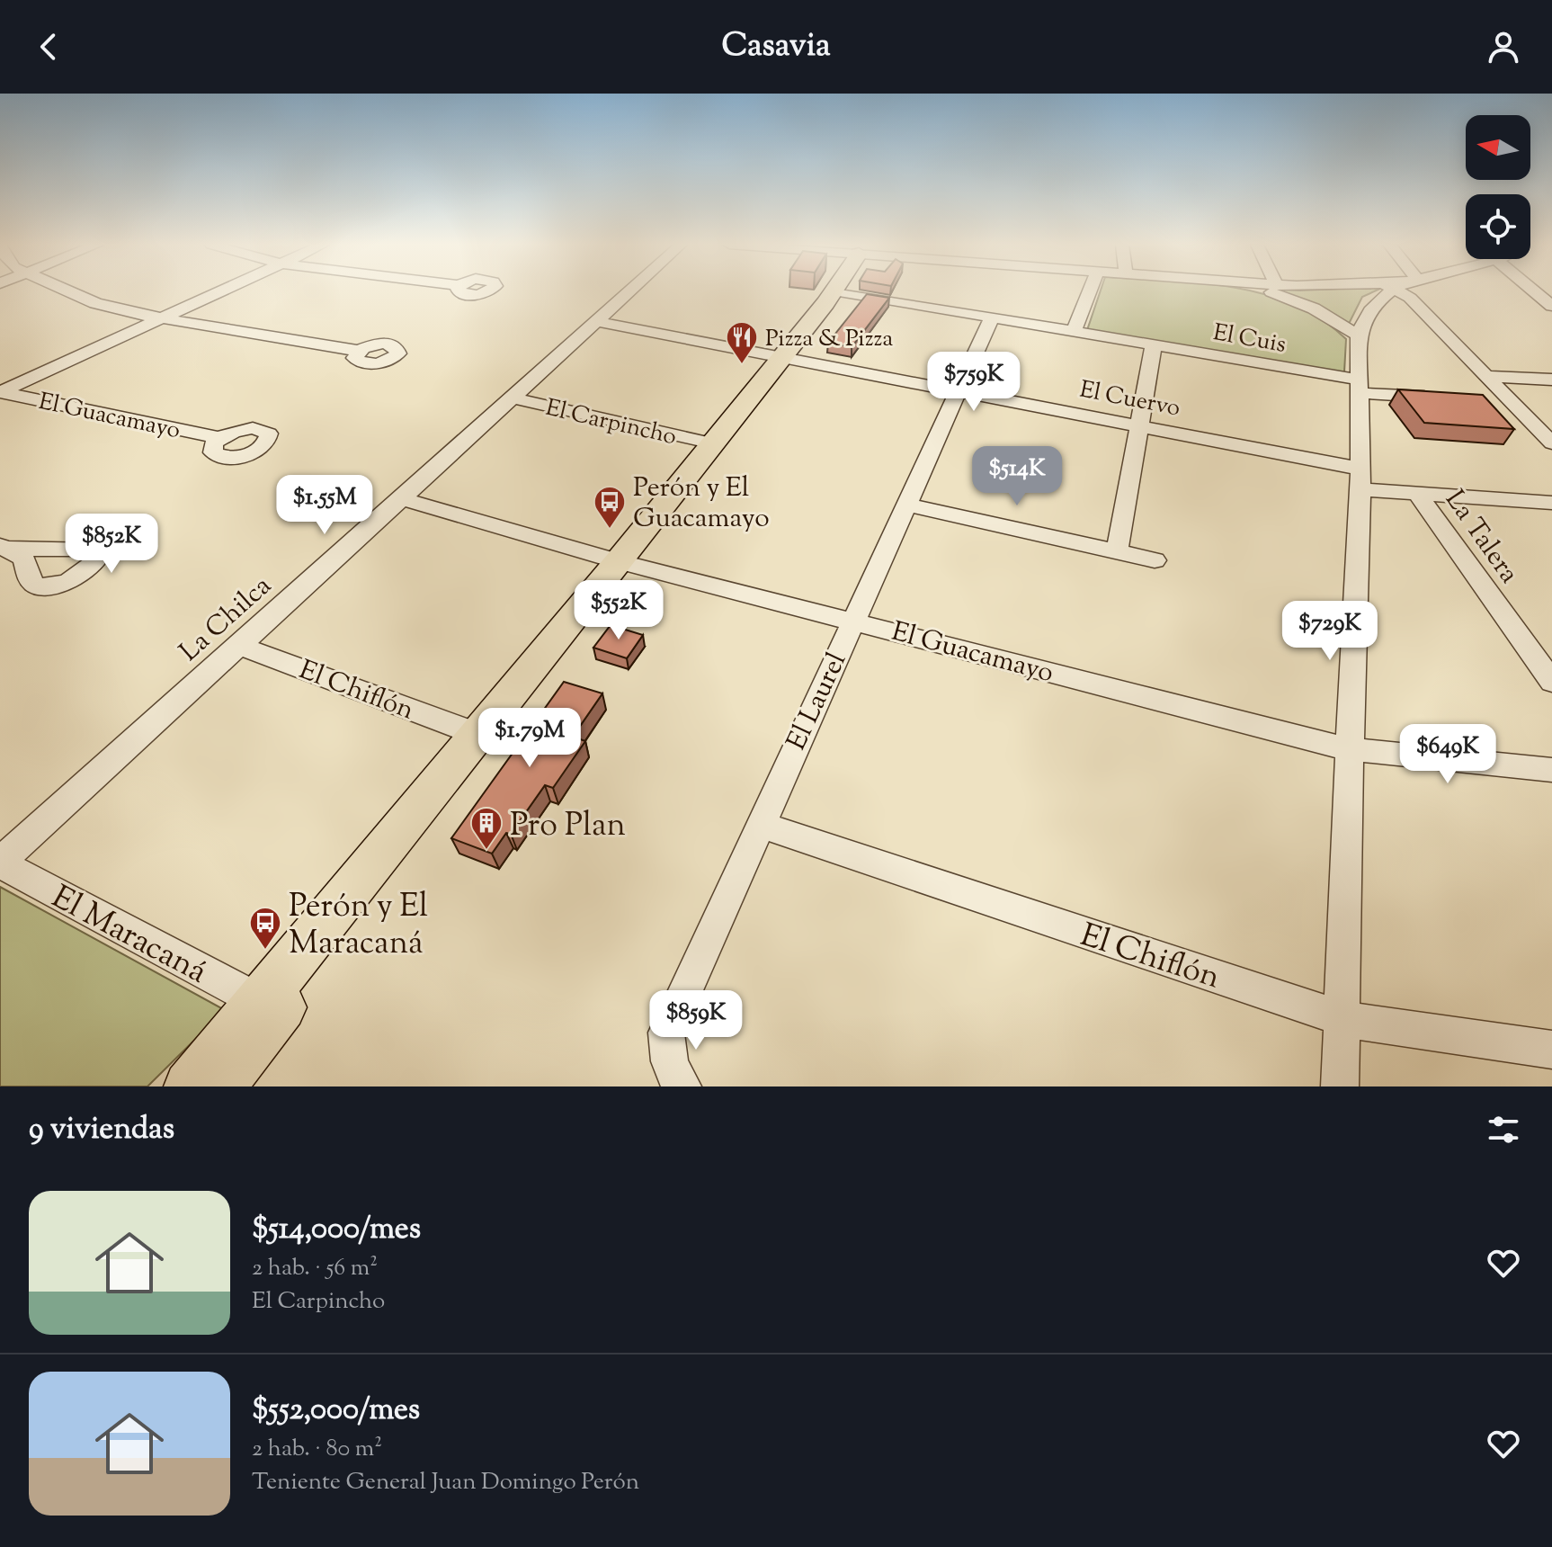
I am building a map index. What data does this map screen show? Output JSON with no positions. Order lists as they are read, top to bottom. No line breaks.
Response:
{"streets":{"street":["El Cuis","El Cuervo","El Guacamayo","El Carpincho","La Talera","La Chilca","El Chiflón","El Laurel","El Maracaná"]},"crossings":[["El Cuis","El Laurel"],["El Cuervo","La Talera"],["El Cuervo","La Chilca"],["El Cuervo","El Laurel"],["El Guacamayo","La Chilca"],["El Guacamayo","El Laurel"],["El Carpincho","La Chilca"],["La Chilca","El Chiflón"],["La Chilca","El Maracaná"],["El Chiflón","El Laurel"]],"places":{"restaurant":["Pizza & Pizza"],"bus stop":["Perón y El Guacamayo","Perón y El Maracaná"],"building":["Pro Plan"]},"north":"left","page":{"header":"Casavia","price":["$759K","$514K","$1.55M","$852K","$552K","$729K","$1.79M","$649K","$859K"],"heading":"9 viviendas","list":[{"name":"$514,000/mes","note":"2 hab. · 56 m² · El Carpincho"},{"name":"$552,000/mes","note":"2 hab. · 80 m² · Teniente General Juan Domingo Perón"}]}}
